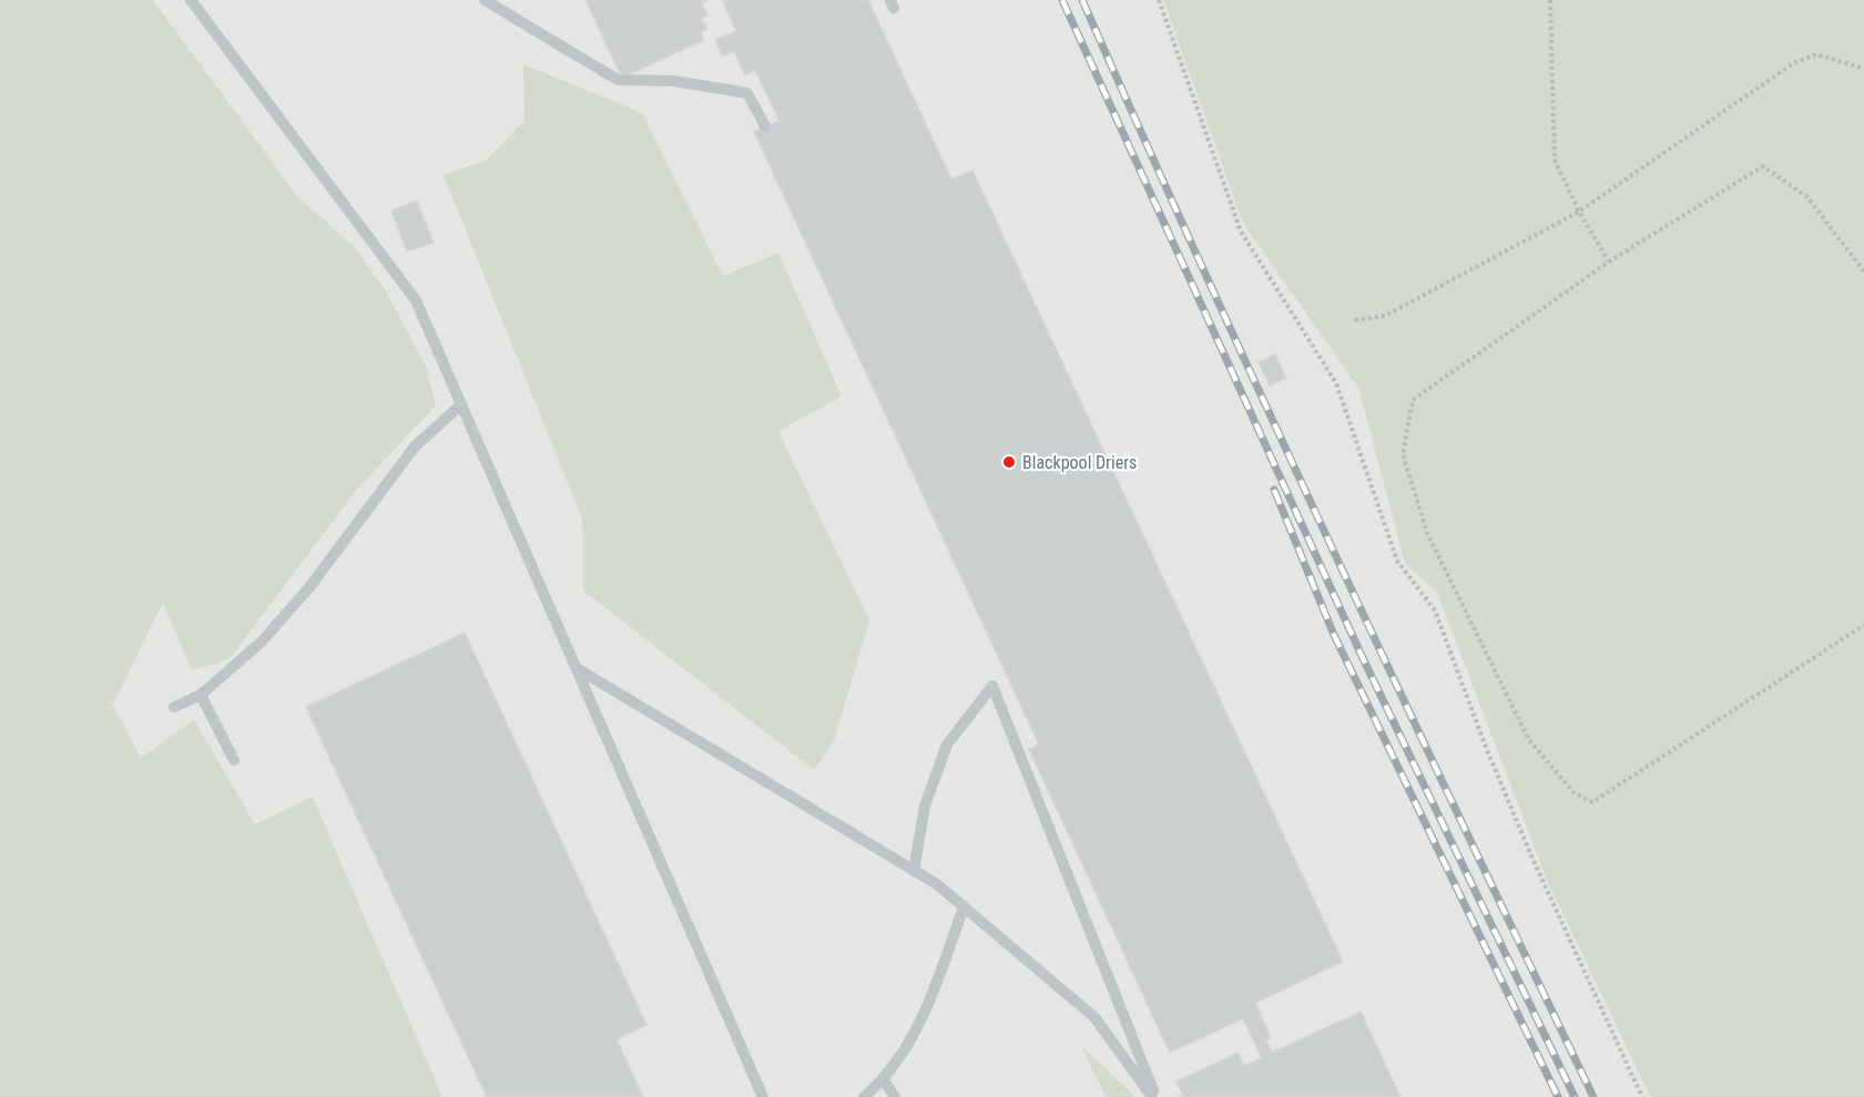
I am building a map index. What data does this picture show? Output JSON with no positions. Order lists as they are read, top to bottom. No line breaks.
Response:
{"places":["Blackpool Driers"]}
